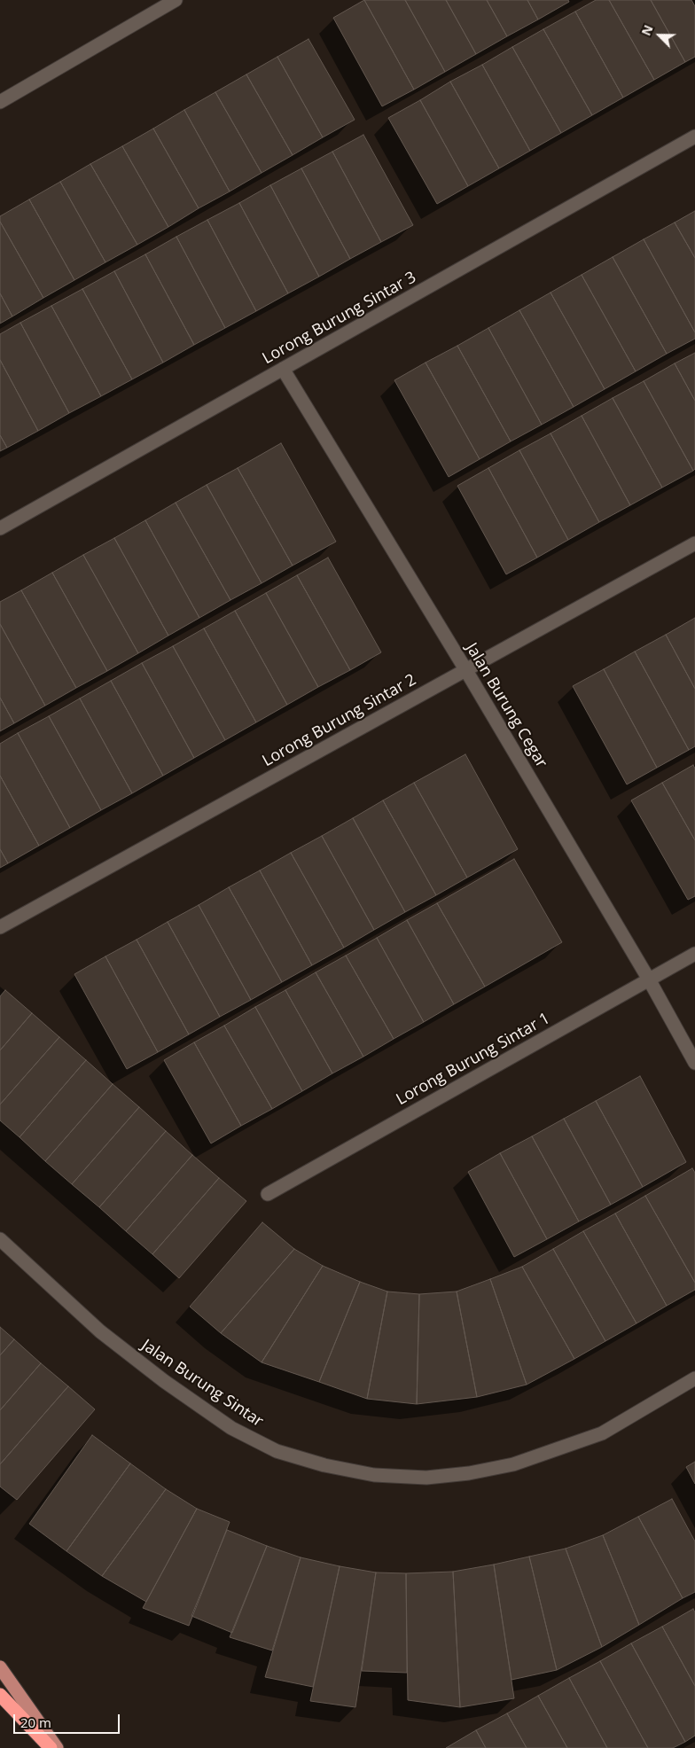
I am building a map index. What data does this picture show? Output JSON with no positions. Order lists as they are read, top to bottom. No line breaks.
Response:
{"streets":{"street":["Lorong Burung Sintar 3","Jalan Burung Cegar","Lorong Burung Sintar 2","Lorong Burung Sintar 1","Jalan Burung Sintar"]},"crossings":[["Lorong Burung Sintar 3","Jalan Burung Cegar"],["Jalan Burung Cegar","Lorong Burung Sintar 2"],["Jalan Burung Cegar","Lorong Burung Sintar 1"]],"scale_bar":"20 m","north":"top left"}
